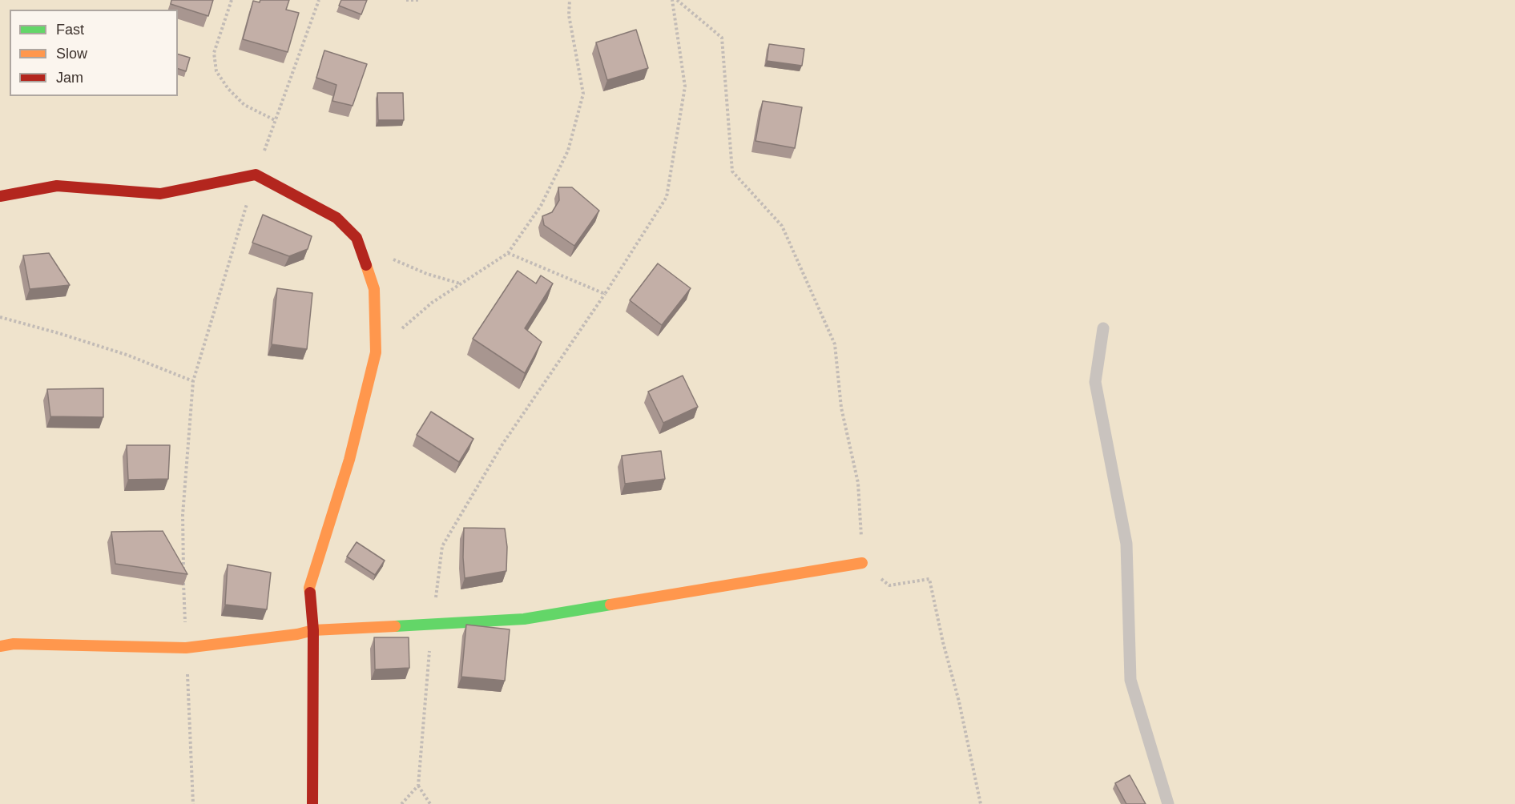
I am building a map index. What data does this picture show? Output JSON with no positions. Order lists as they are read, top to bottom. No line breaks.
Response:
{"legend":["Fast","Slow","Jam"]}
